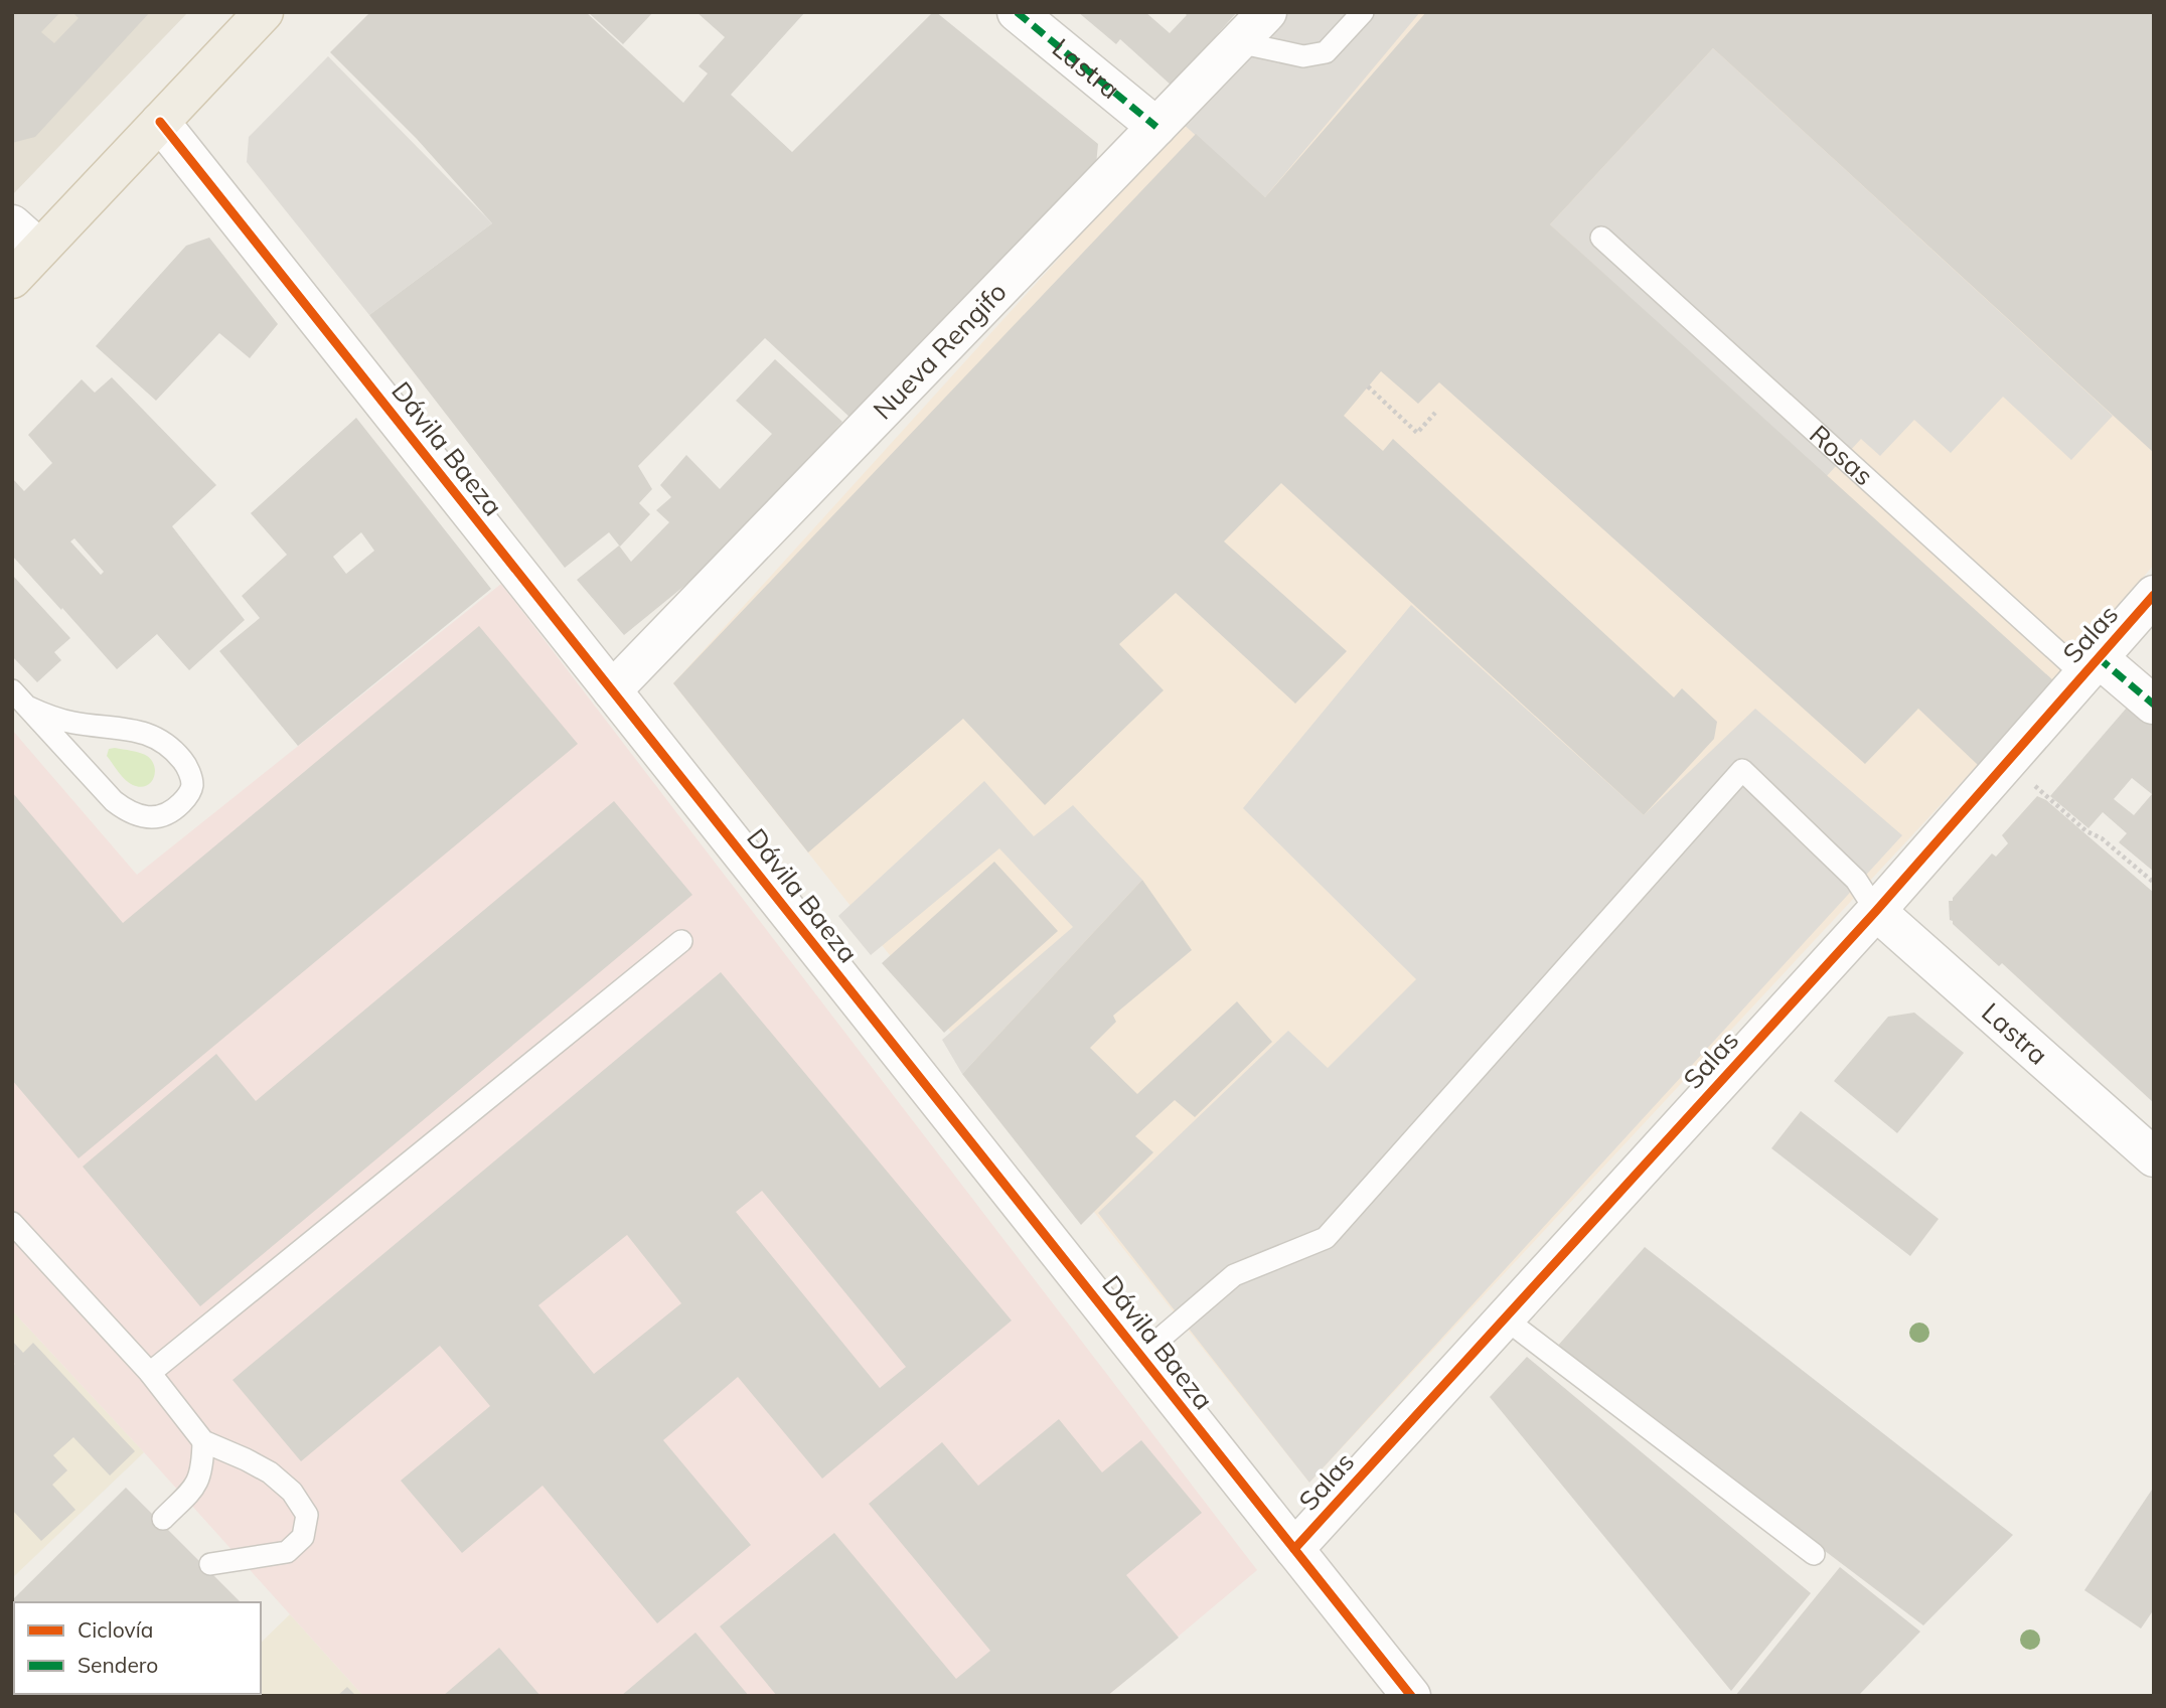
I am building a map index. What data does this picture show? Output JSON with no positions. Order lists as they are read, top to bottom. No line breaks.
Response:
{"streets":{"street":["Lastra","Nueva Rengifo","Dávila Baeza","Rosas","Salas"]},"crossings":[["Lastra","Nueva Rengifo"],["Lastra","Salas"],["Nueva Rengifo","Dávila Baeza"],["Dávila Baeza","Salas"],["Rosas","Salas"]],"legend":["Ciclovía","Sendero"]}
